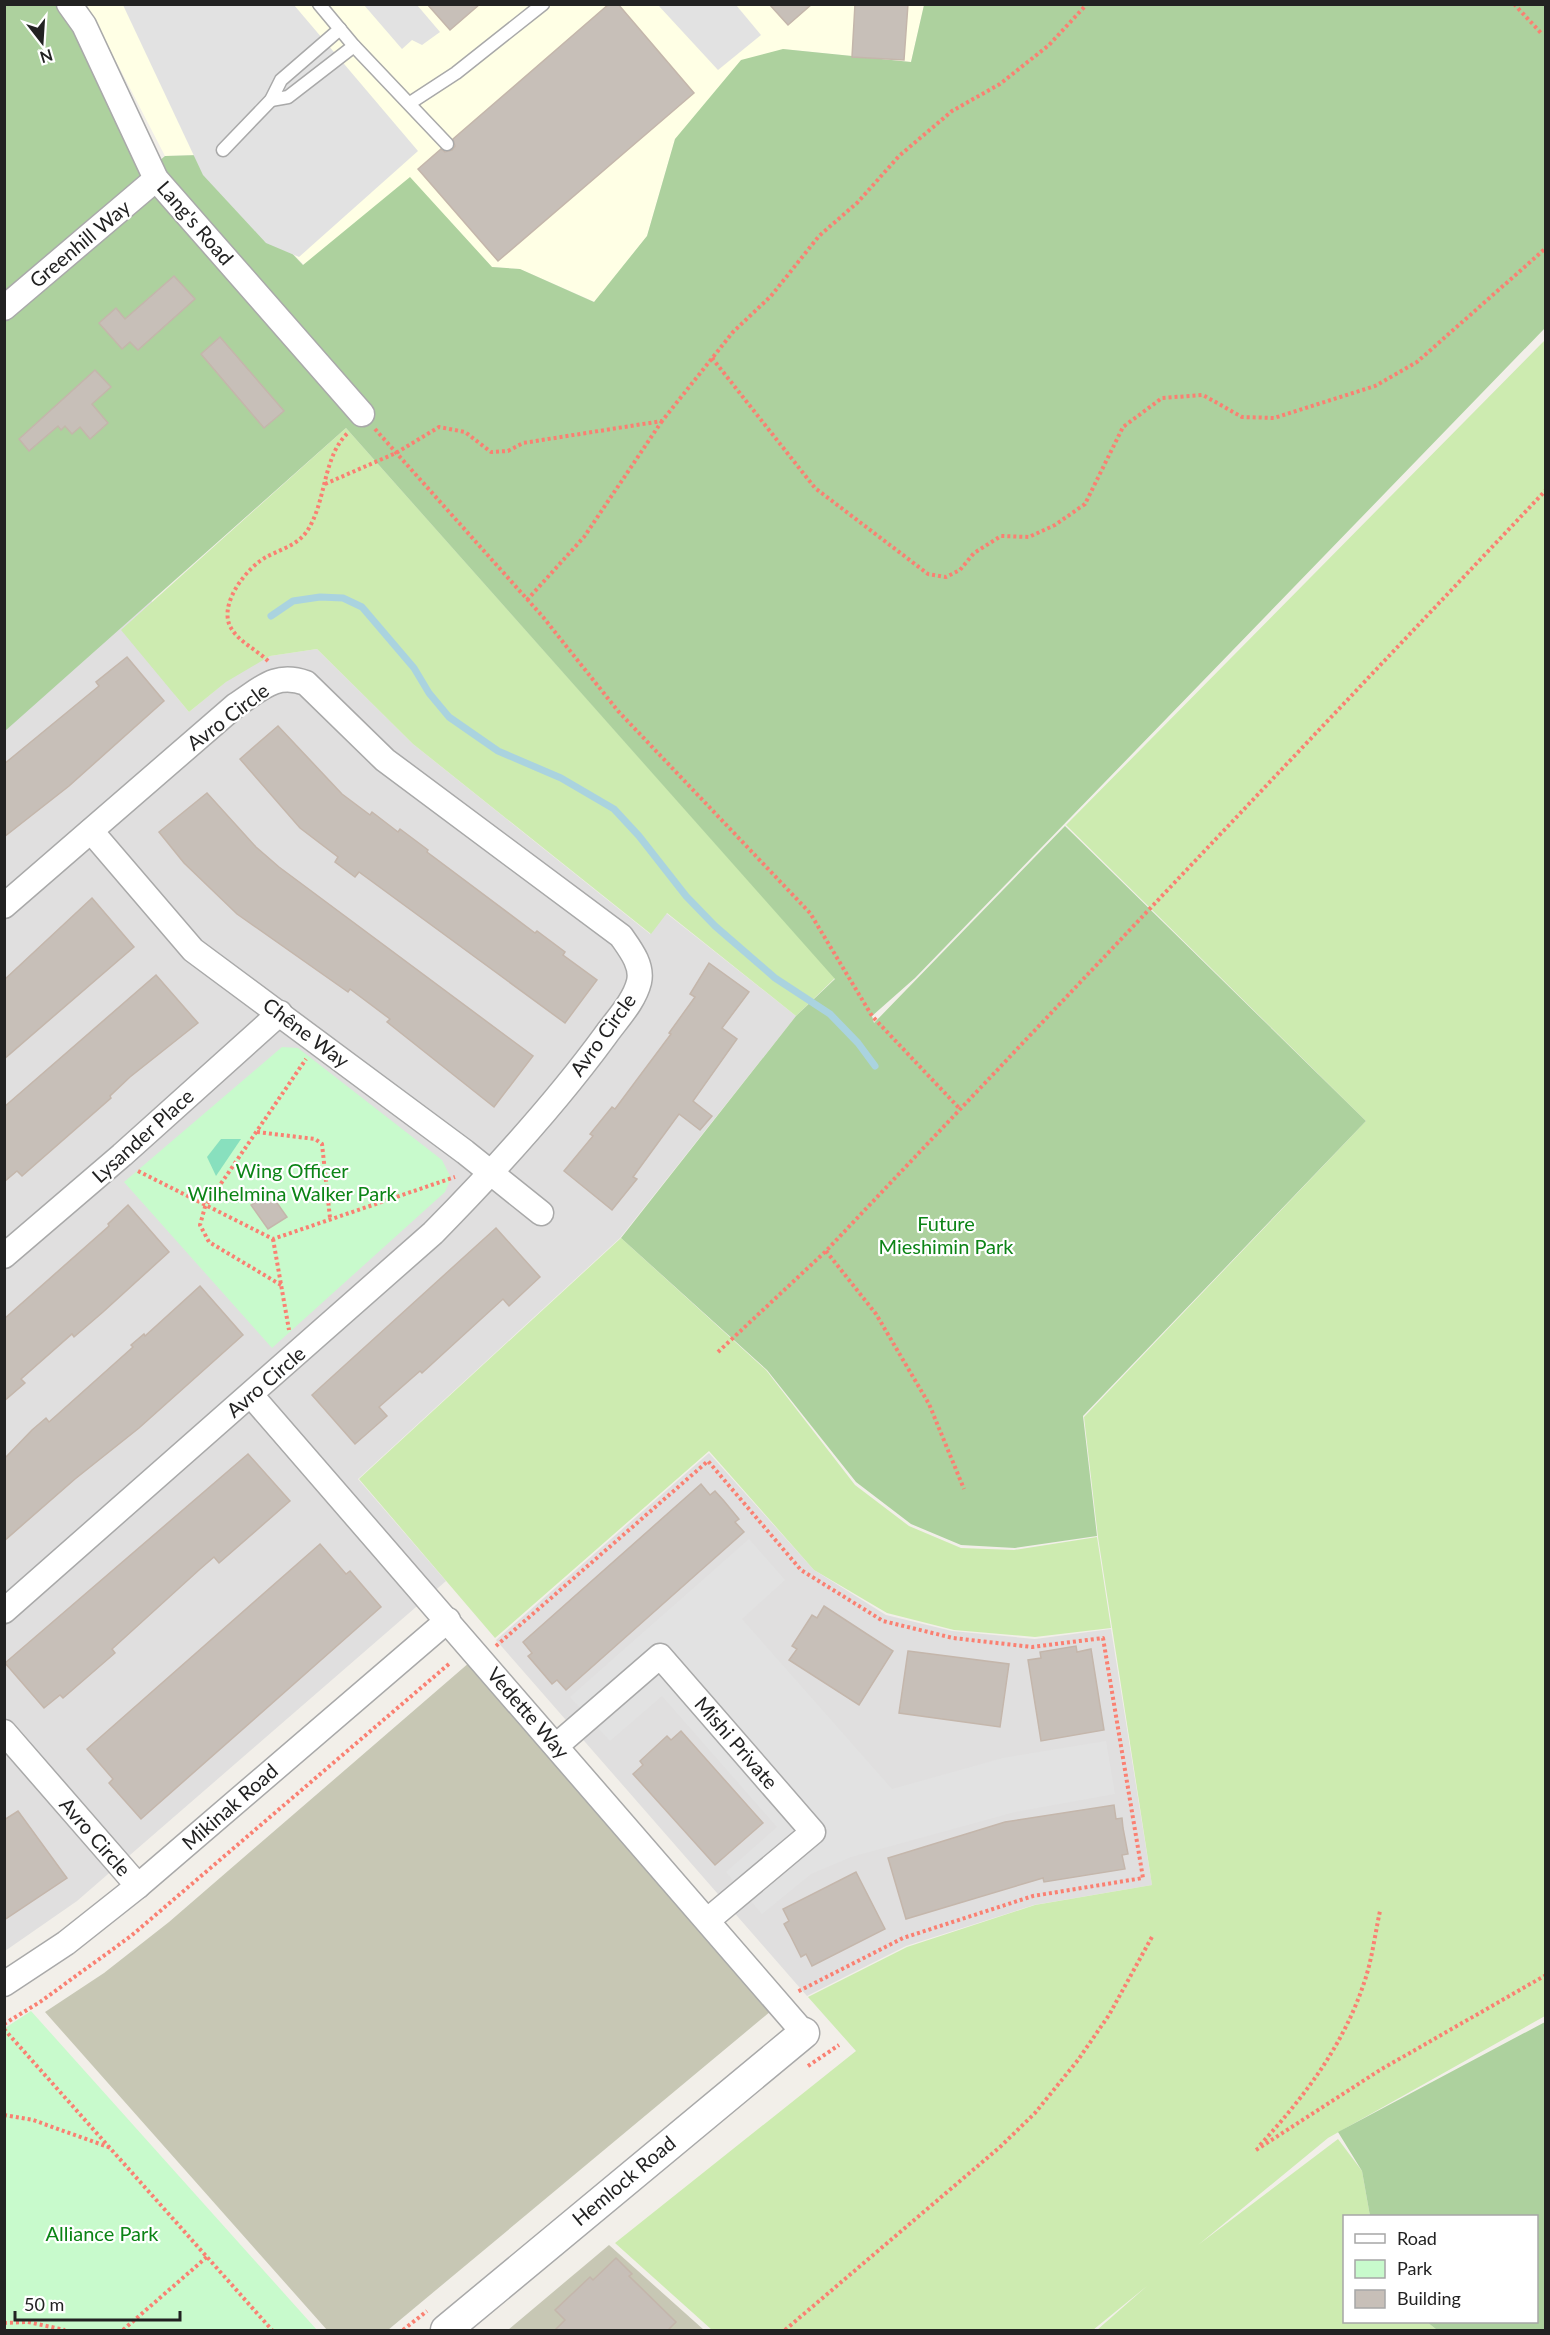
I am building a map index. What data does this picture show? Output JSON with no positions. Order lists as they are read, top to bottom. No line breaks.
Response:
{"streets":{"street":["Lang's Road","Greenhill Way","Avro Circle","Chêne Way","Lysander Place","Vedette Way","Mishi Private","Mikinak Road","Hemlock Road"]},"crossings":[["Lang's Road","Greenhill Way"],["Avro Circle","Chêne Way"],["Avro Circle","Vedette Way"],["Avro Circle","Mikinak Road"],["Chêne Way","Lysander Place"],["Vedette Way","Mishi Private"],["Vedette Way","Mikinak Road"],["Vedette Way","Hemlock Road"]],"parks":["Wing Officer Wilhelmina Walker Park","Future Mieshimin Park","Alliance Park"],"legend":["Road","Park","Building"],"scale_bar":"50 m","north":"bottom"}
